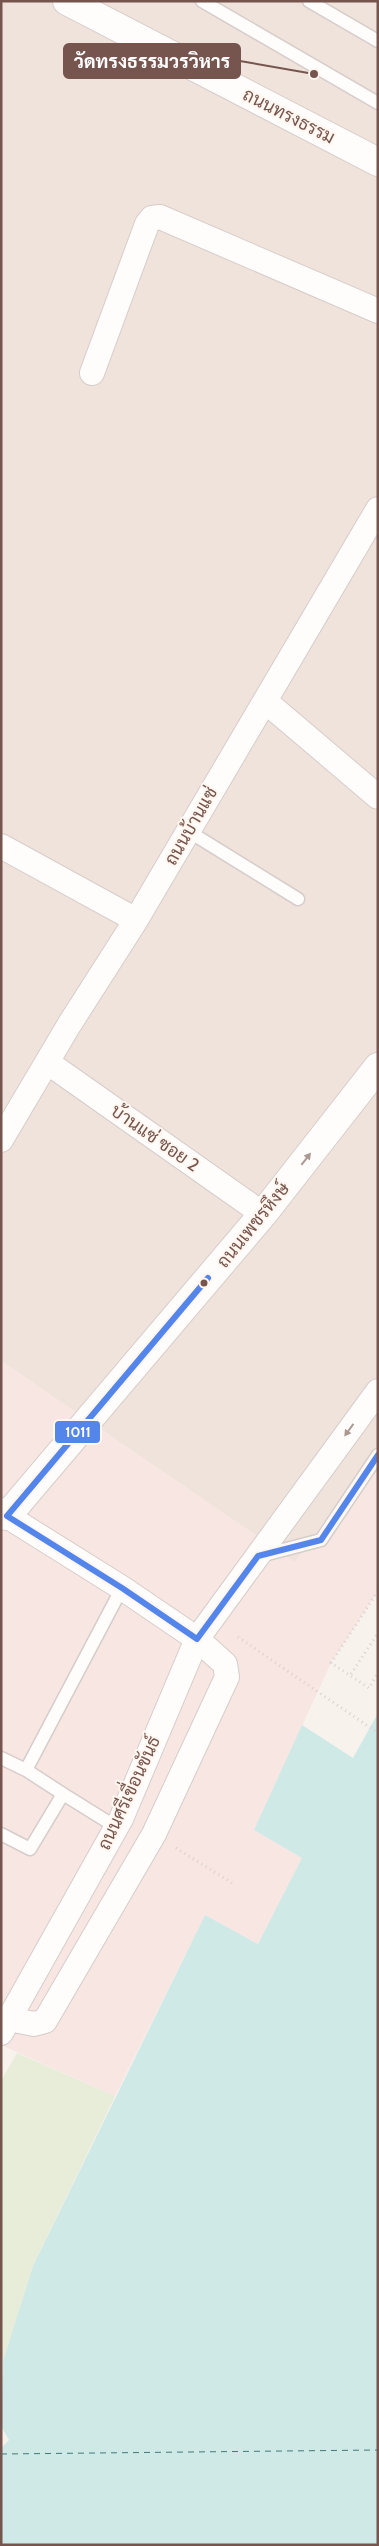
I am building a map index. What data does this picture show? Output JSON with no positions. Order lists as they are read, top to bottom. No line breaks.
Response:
{"streets":{"main road":["ถนนทรงธรรม","ถนนเพชรหึงษ์"],"street":["ถนนบ้านแซ่","บ้านแซ่ ซอย 2","ถนนศรีเขื่อนขันธ์"]},"crossings":[["ถนนบ้านแซ่","บ้านแซ่ ซอย 2"],["บ้านแซ่ ซอย 2","ถนนเพชรหึงษ์"]],"places":["วัดทรงธรรมวรวิหาร"],"lines":["transit line 1011"]}
